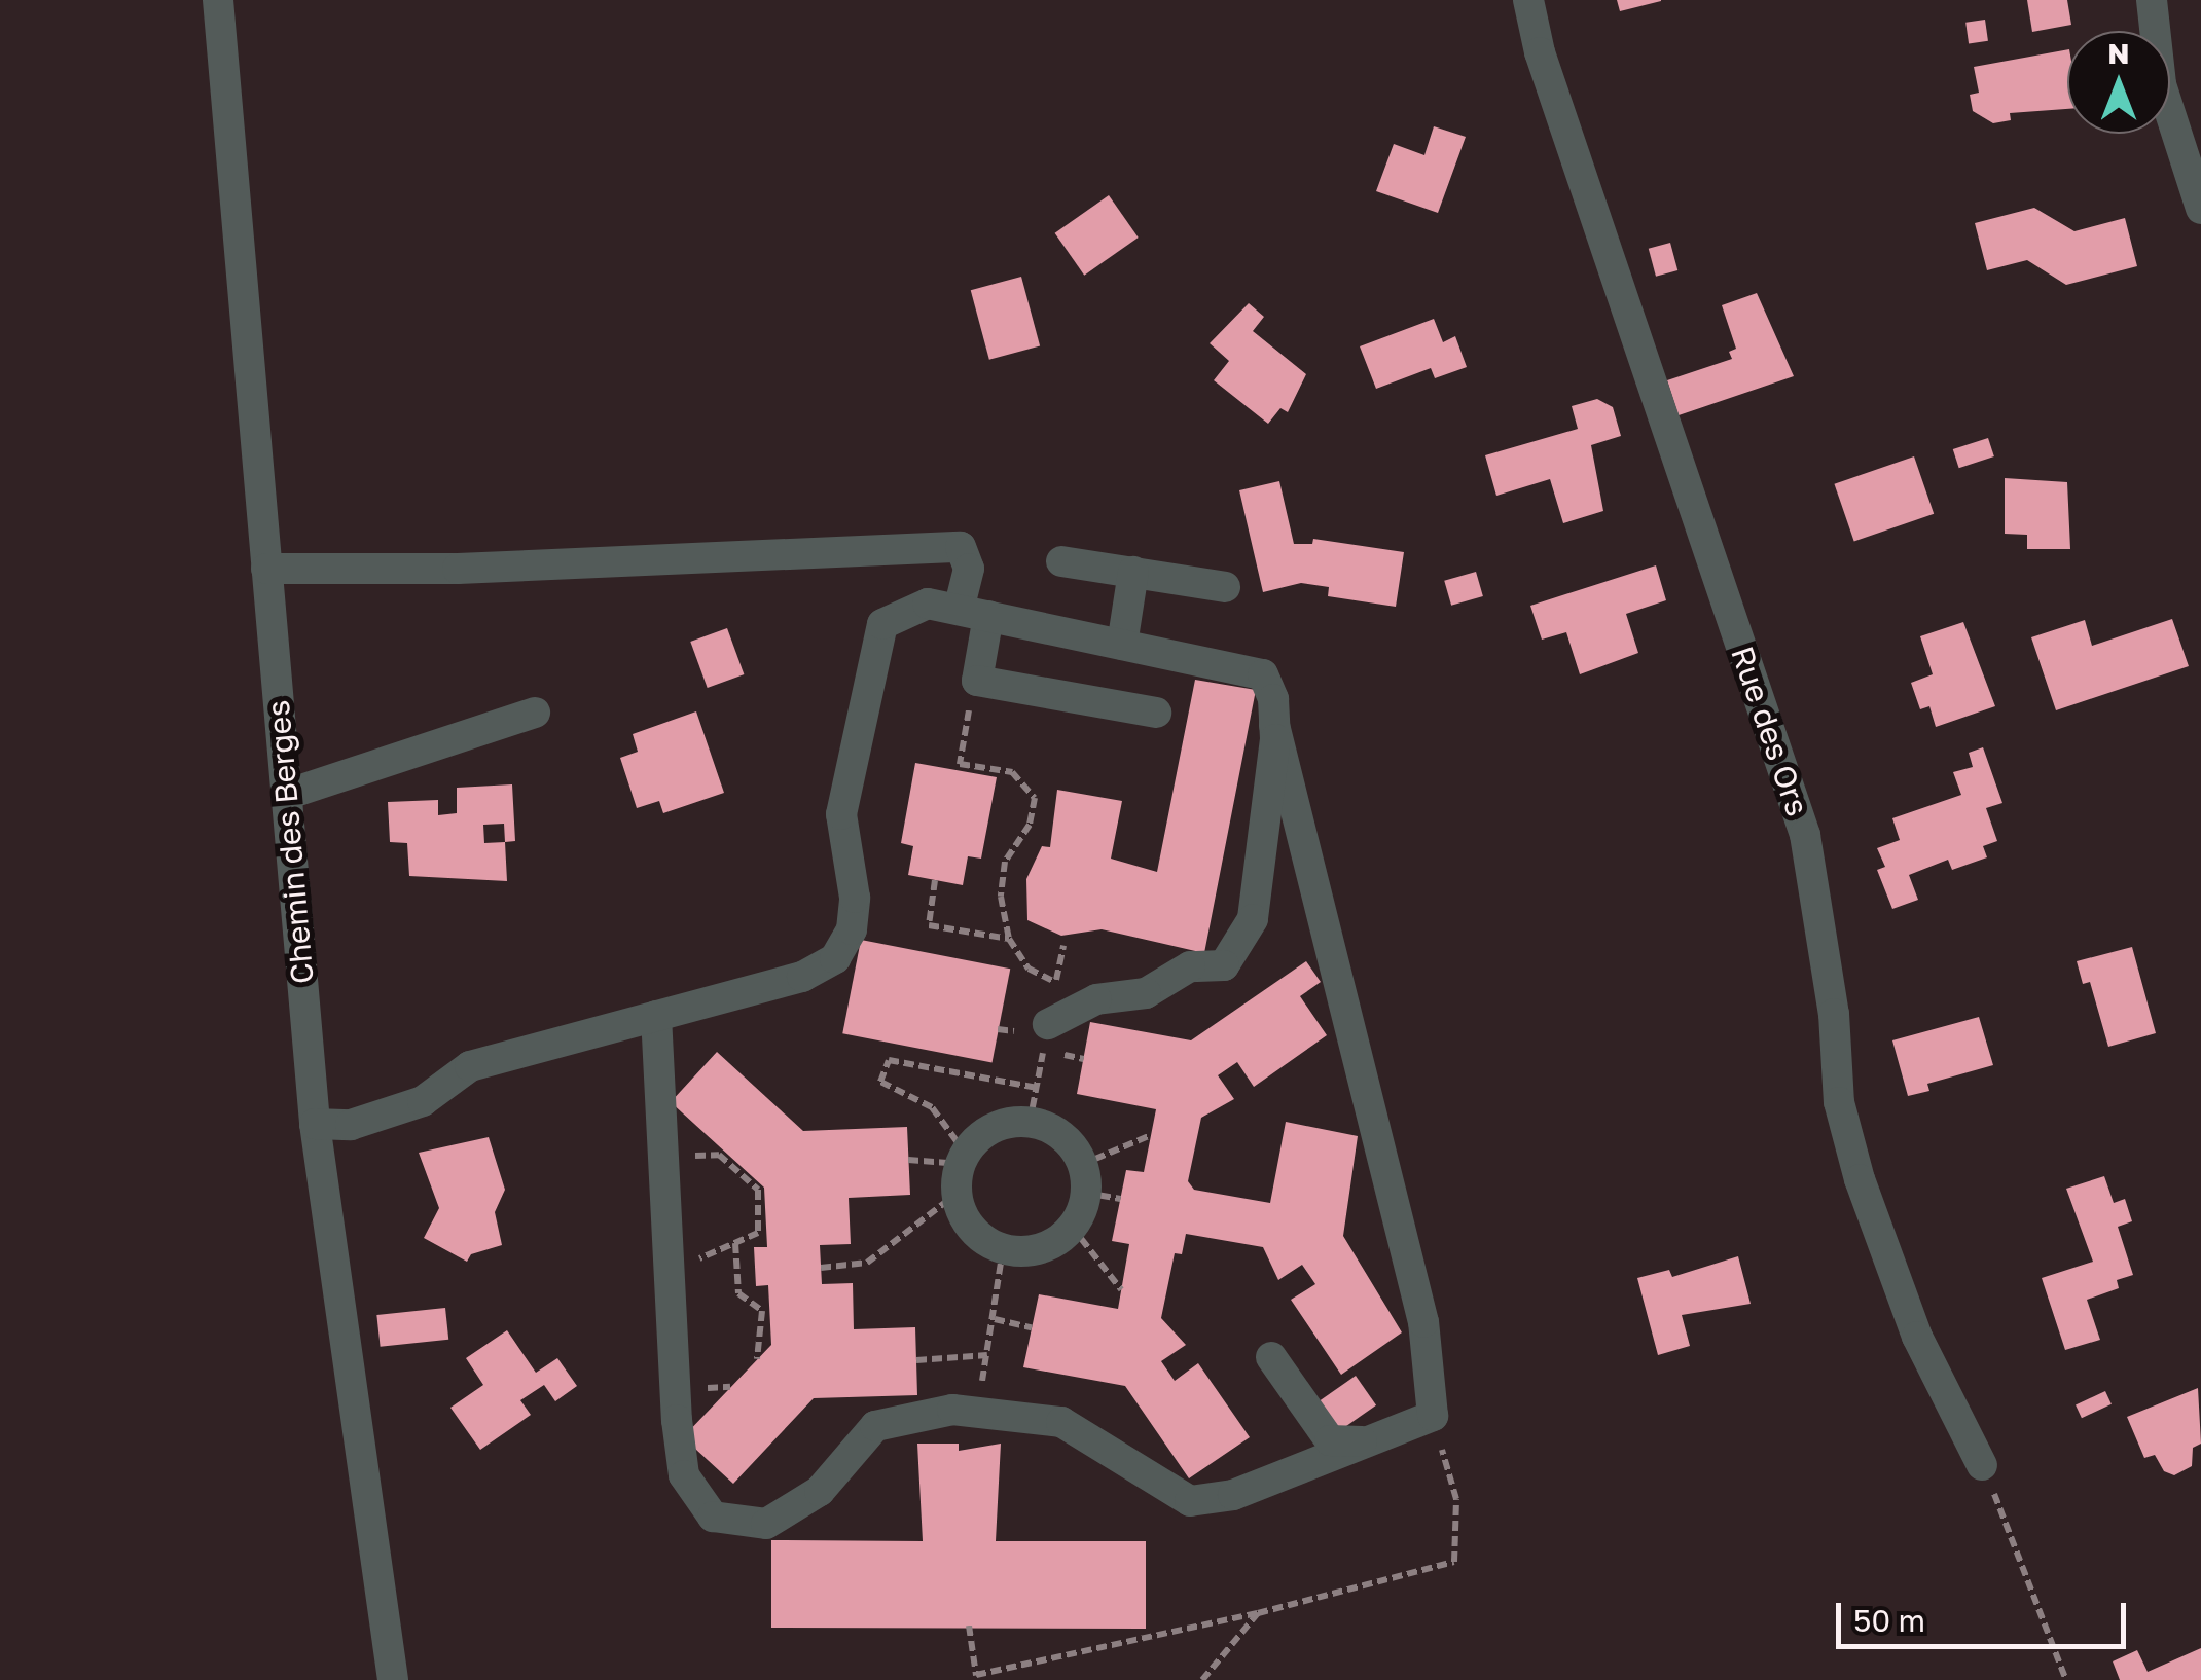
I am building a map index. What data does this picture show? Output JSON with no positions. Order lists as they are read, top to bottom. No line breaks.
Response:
{"streets":{"street":["Rue des Ors","Chemin des Berges"]},"scale_bar":"50 m","north":"top"}
